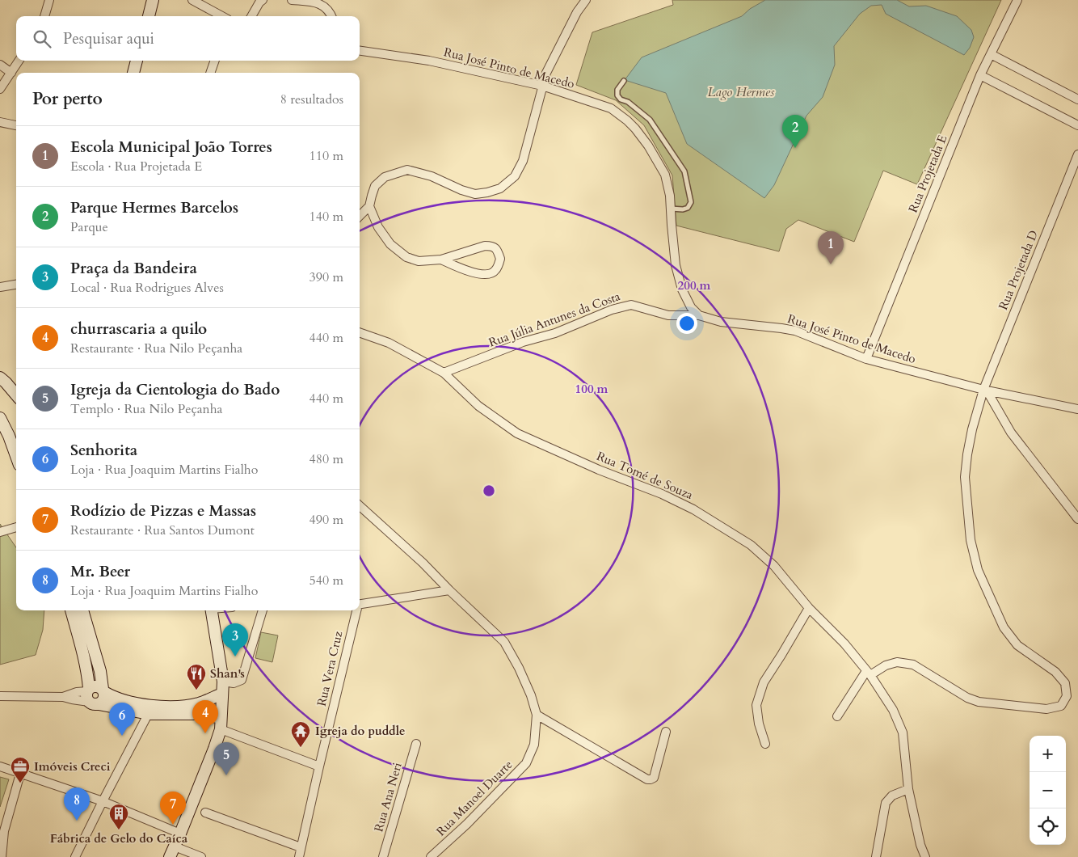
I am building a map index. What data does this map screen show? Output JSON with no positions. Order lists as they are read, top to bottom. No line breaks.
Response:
{"streets":{"street":["Rua José Pinto de Macedo","Rua Projetada E","Rua Projetada D","Rua Júlia Antunes da Costa","Rua Tomé de Souza","Rua Vera Cruz","Rua Ana Neri","Rua Manoel Duarte"]},"crossings":[["Rua José Pinto de Macedo","Rua Projetada E"],["Rua José Pinto de Macedo","Rua Projetada D"],["Rua José Pinto de Macedo","Rua Júlia Antunes da Costa"],["Rua Projetada D","Rua Tomé de Souza"],["Rua Júlia Antunes da Costa","Rua Tomé de Souza"]],"water":["Lago Hermes"],"places":{"restaurant":["Shan's"],"temple":["Igreja do puddle"],"office":["Imóveis Creci"],"building":["Fábrica de Gelo do Caíca"]},"page":{"search":"Pesquisar aqui","heading":["Por perto","8 resultados"],"pins":["2","1","3","4","6","5","8","7"],"list":[{"mark":"1","name":"Escola Municipal João Torres","note":"Escola · Rua Projetada E","value":"110 m"},{"mark":"2","name":"Parque Hermes Barcelos","note":"Parque","value":"140 m"},{"mark":"3","name":"Praça da Bandeira","note":"Local · Rua Rodrigues Alves","value":"390 m"},{"mark":"4","name":"churrascaria a quilo","note":"Restaurante · Rua Nilo Peçanha","value":"440 m"},{"mark":"5","name":"Igreja da Cientologia do Bado","note":"Templo · Rua Nilo Peçanha","value":"440 m"},{"mark":"6","name":"Senhorita","note":"Loja · Rua Joaquim Martins Fialho","value":"480 m"},{"mark":"7","name":"Rodízio de Pizzas e Massas","note":"Restaurante · Rua Santos Dumont","value":"490 m"},{"mark":"8","name":"Mr. Beer","note":"Loja · Rua Joaquim Martins Fialho","value":"540 m"}],"map_buttons":["+","−"]},"rings":["200 m","100 m"]}
